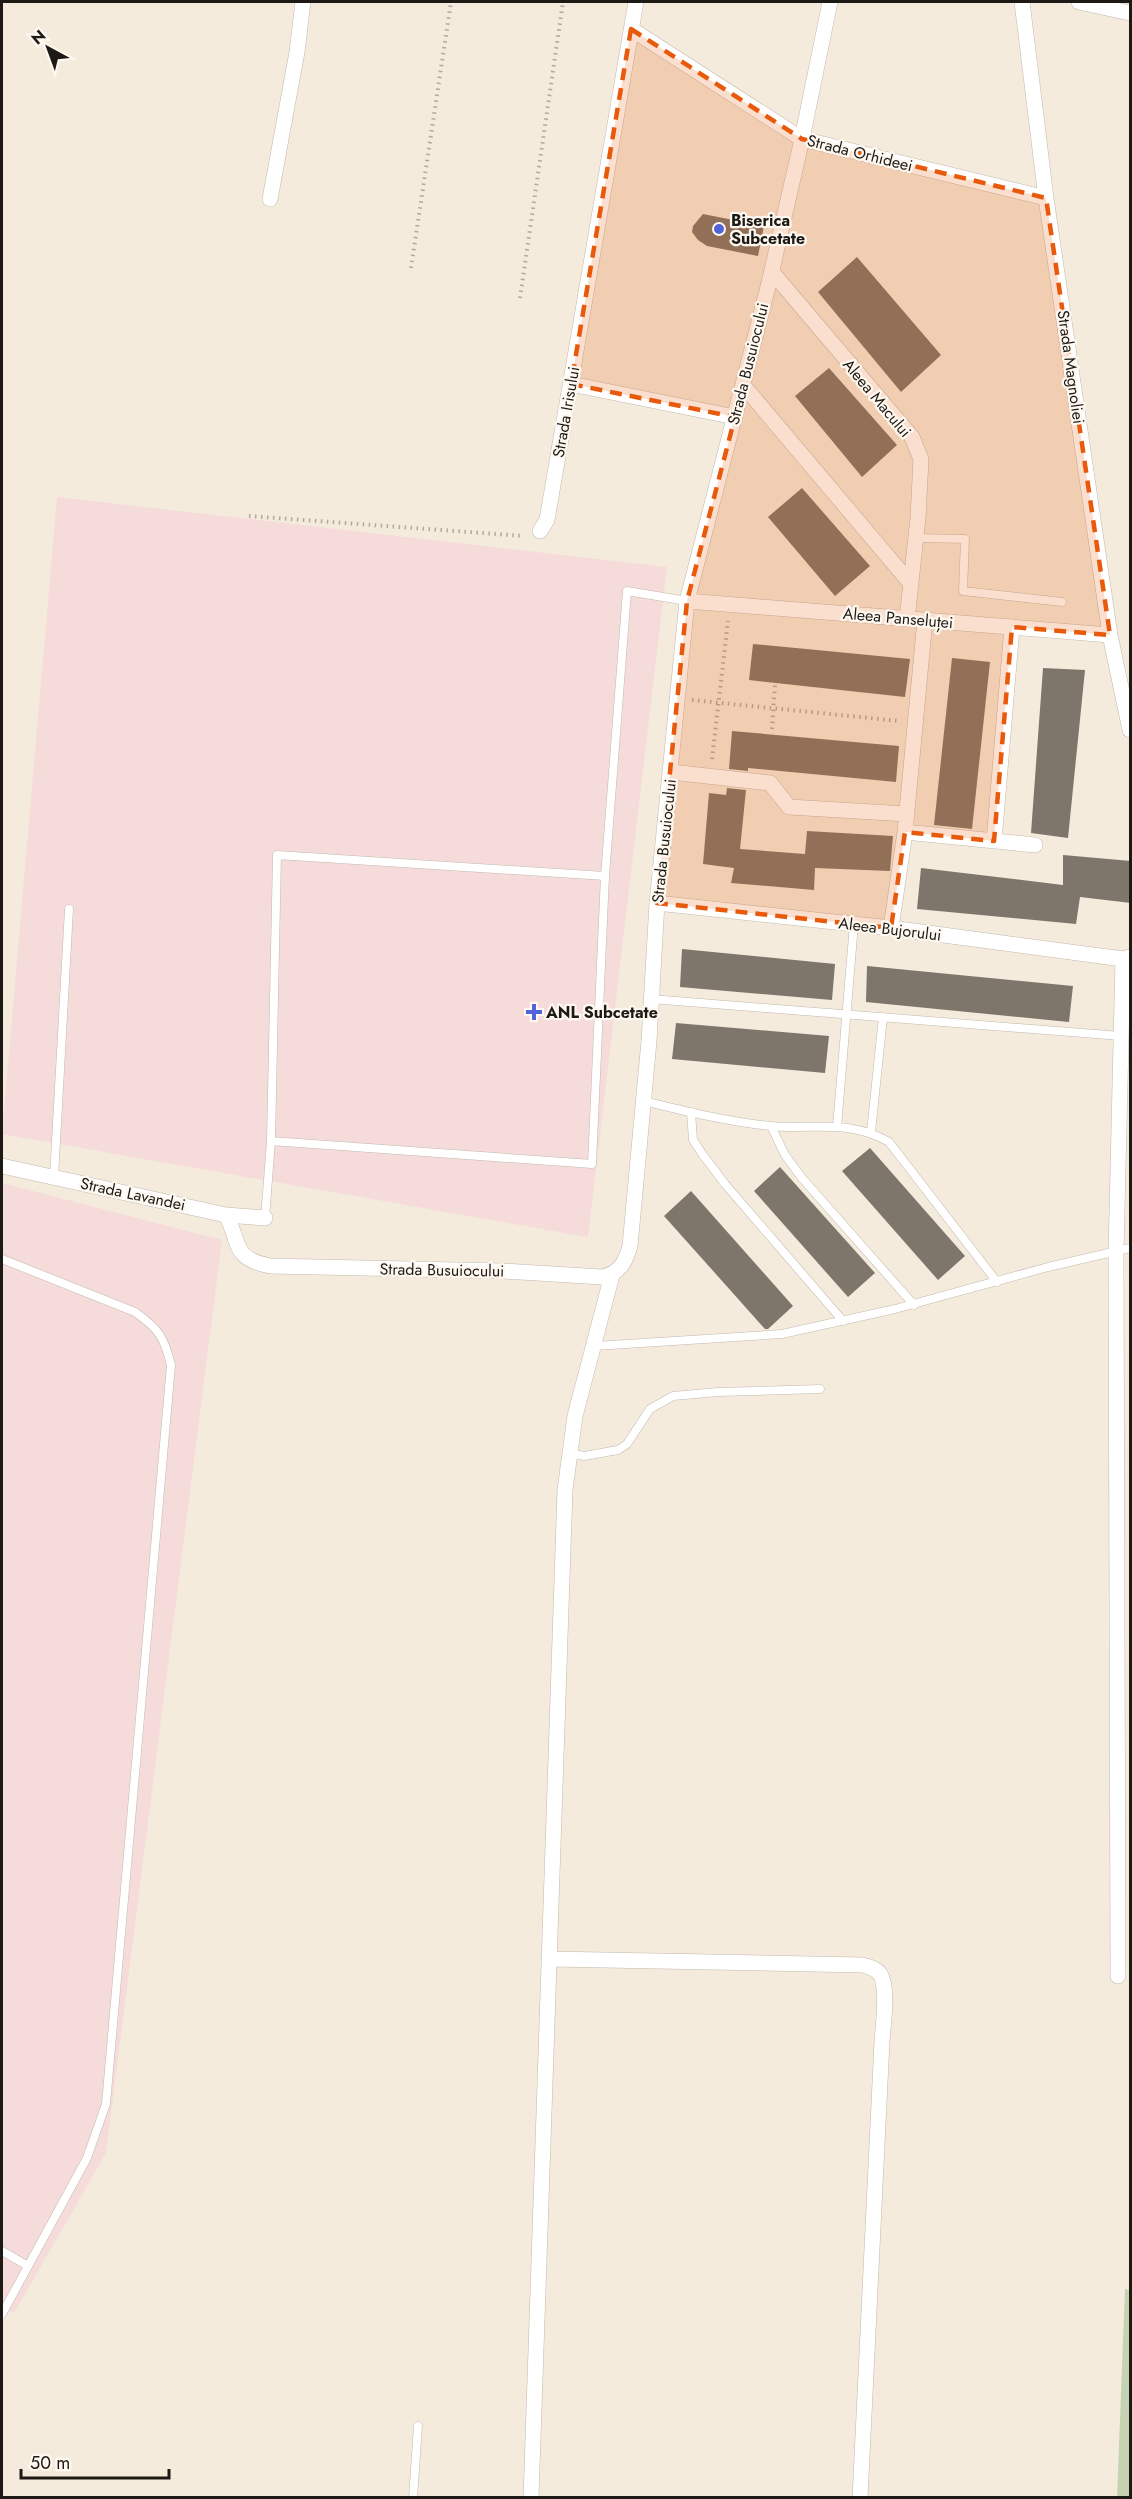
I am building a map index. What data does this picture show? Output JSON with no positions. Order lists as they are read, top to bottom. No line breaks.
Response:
{"streets":{"street":["Strada Orhideei","Strada Busuiocului","Strada Magnoliei","Aleea Macului","Strada Irisului","Aleea Panseluței","Aleea Bujorului","Strada Lavandei"]},"crossings":[["Strada Orhideei","Strada Busuiocului"],["Strada Orhideei","Strada Magnoliei"],["Strada Orhideei","Strada Irisului"],["Strada Busuiocului","Aleea Macului"],["Strada Busuiocului","Aleea Panseluței"],["Strada Busuiocului","Aleea Bujorului"],["Strada Busuiocului","Strada Lavandei"],["Strada Magnoliei","Aleea Panseluței"],["Aleea Macului","Aleea Panseluței"]],"places":{"other":["Biserica Subcetate"],"health":["ANL Subcetate"]},"scale_bar":"50 m","north":"top left"}
